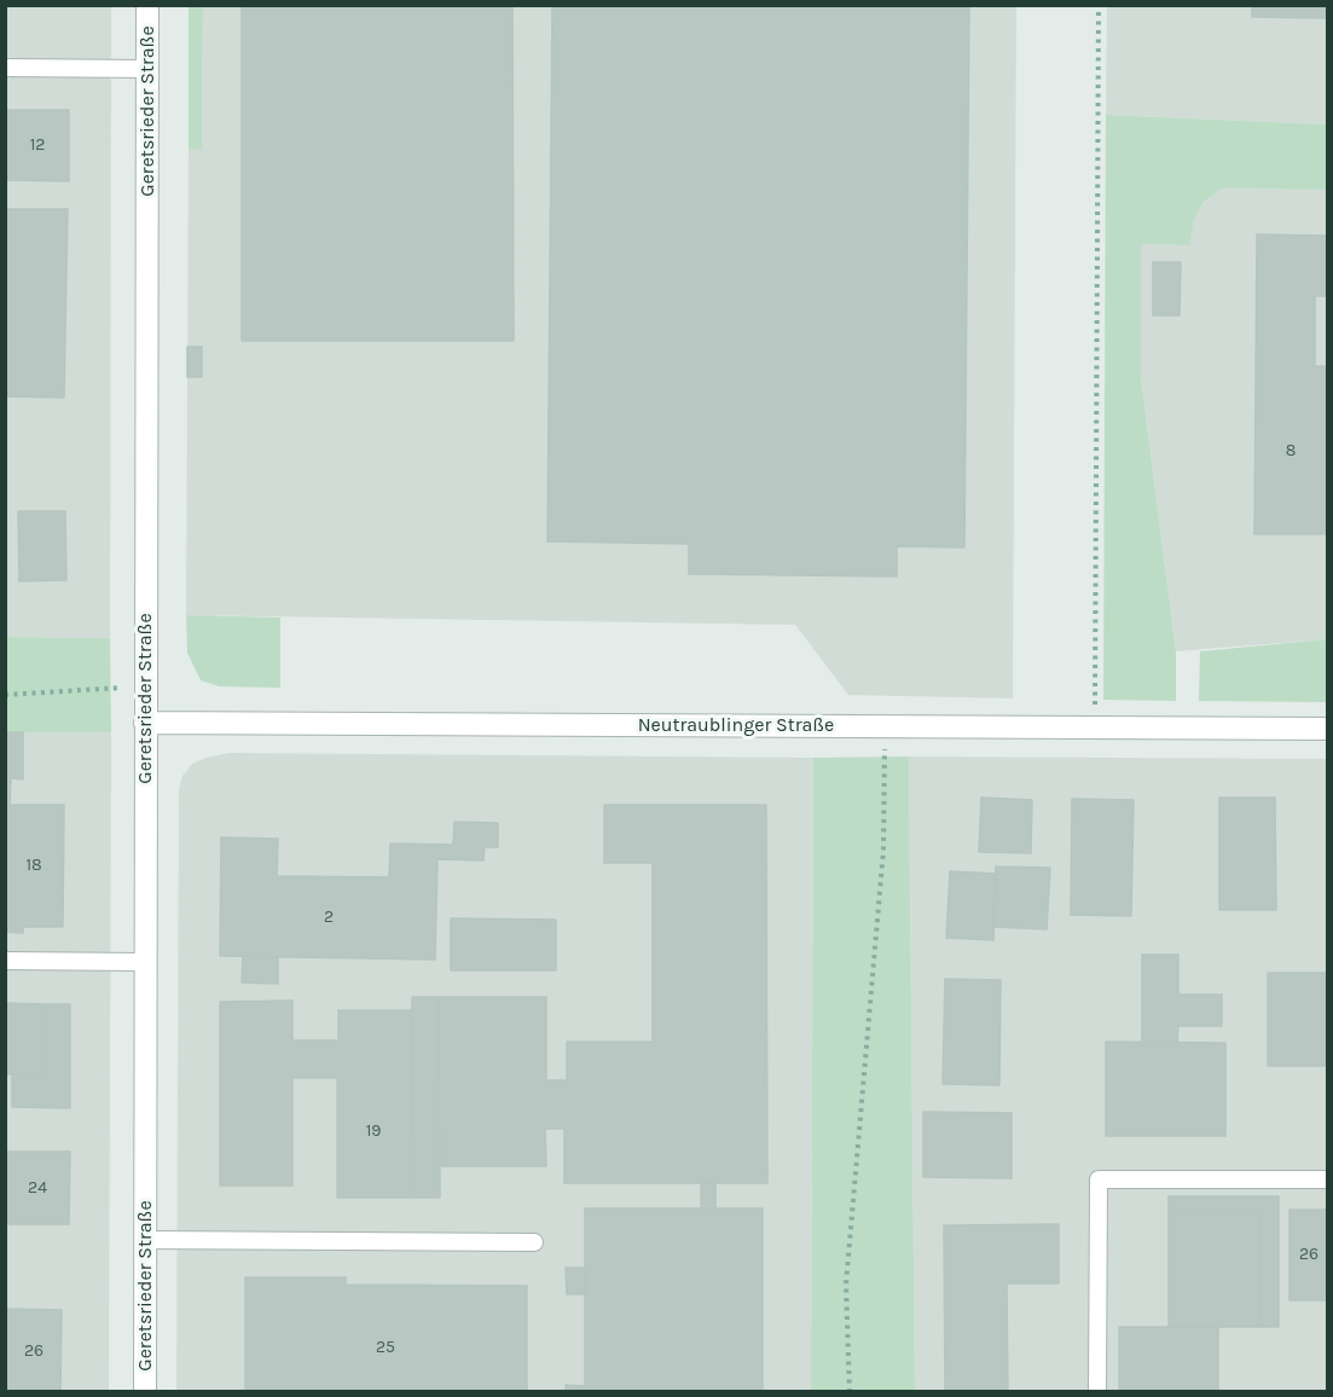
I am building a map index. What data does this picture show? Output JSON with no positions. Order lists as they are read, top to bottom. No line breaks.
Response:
{"streets":{"street":["Geretsrieder Straße","Neutraublinger Straße"]},"crossings":[["Geretsrieder Straße","Neutraublinger Straße"]],"house_numbers":["12","8","18","2","19","24","26","25","26"]}
